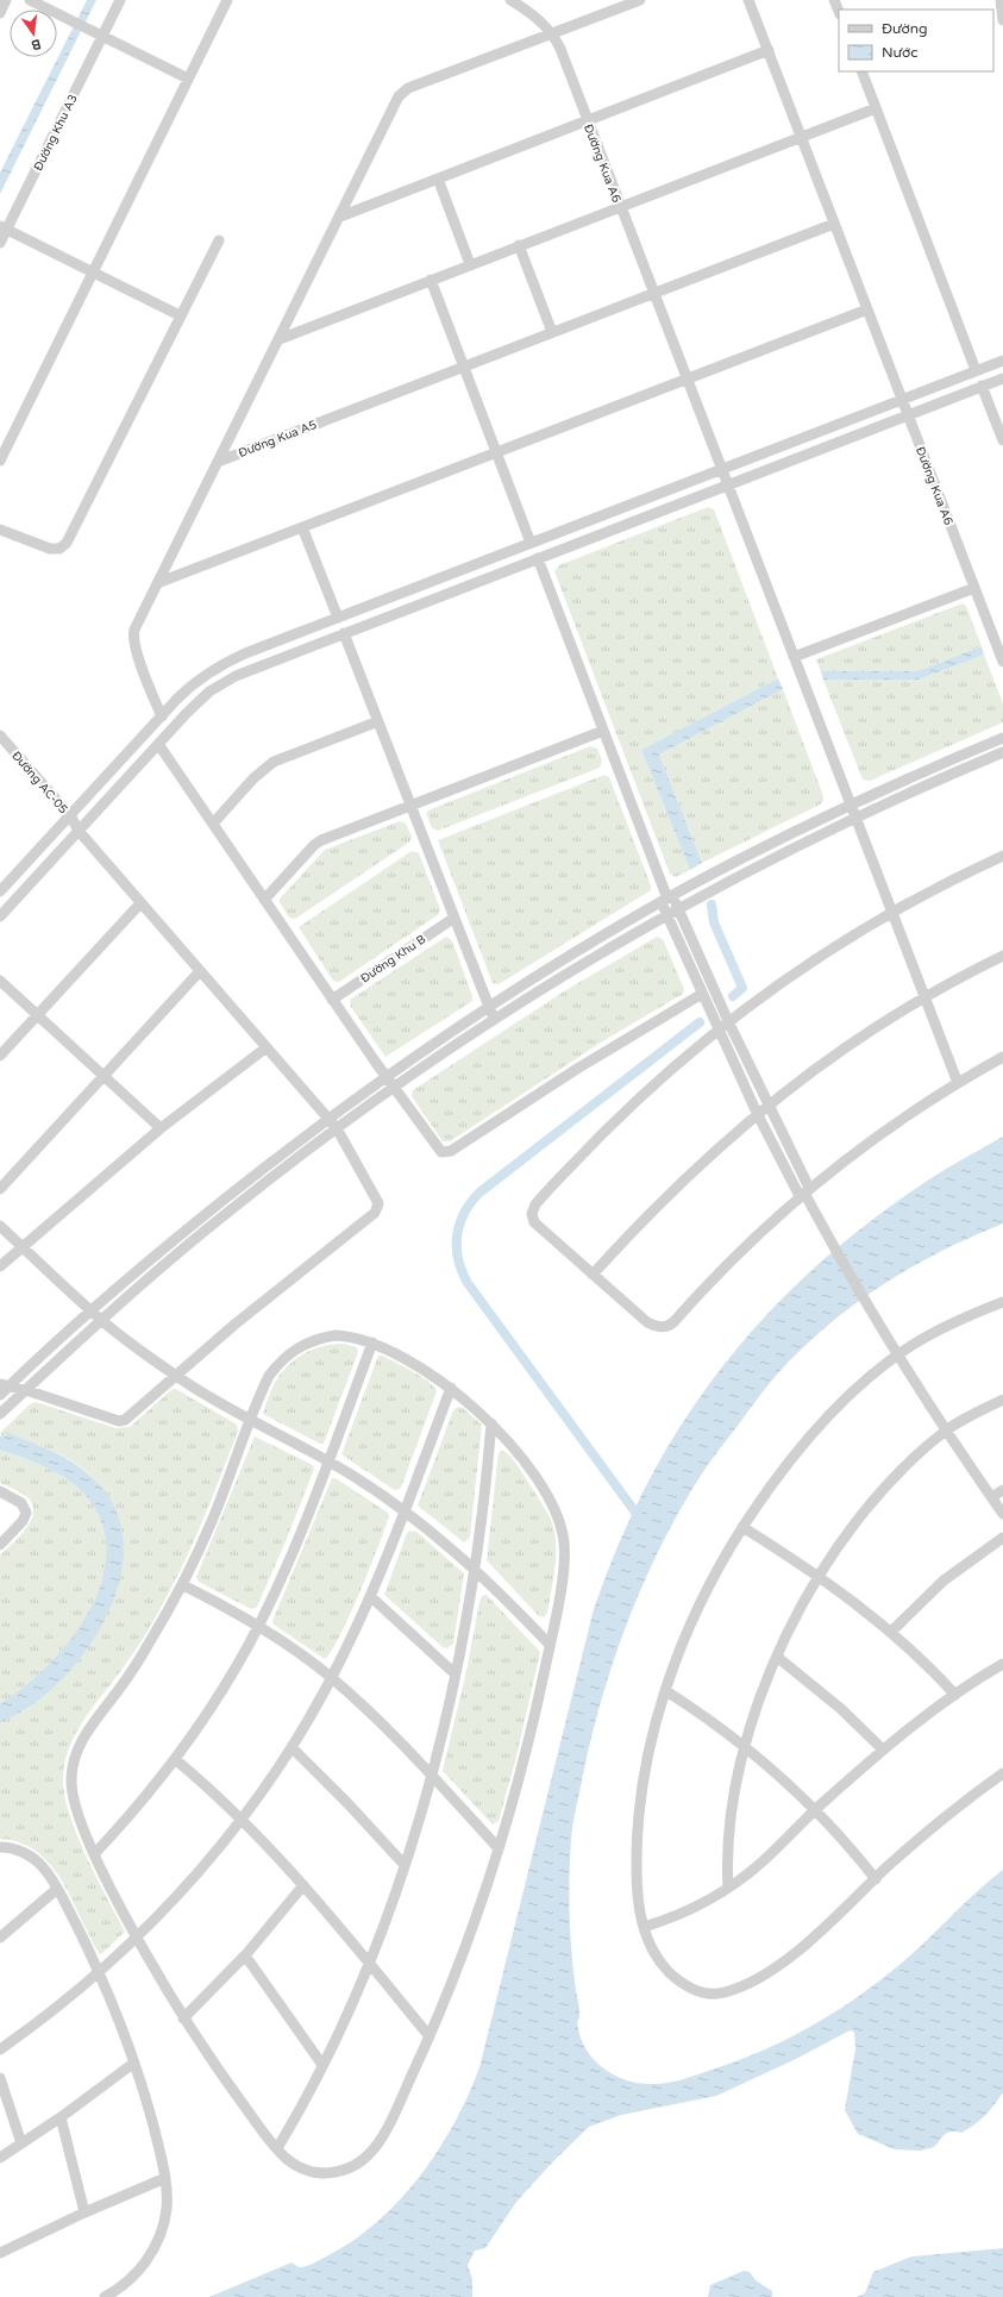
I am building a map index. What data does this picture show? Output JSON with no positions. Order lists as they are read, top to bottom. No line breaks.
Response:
{"streets":{"street":["Đường Khu A3","Đường Kua A6","Đường Kua A5","Đường AC-05","Đường Khu B"]},"legend":["Đường","Nước"],"north":"bottom"}
